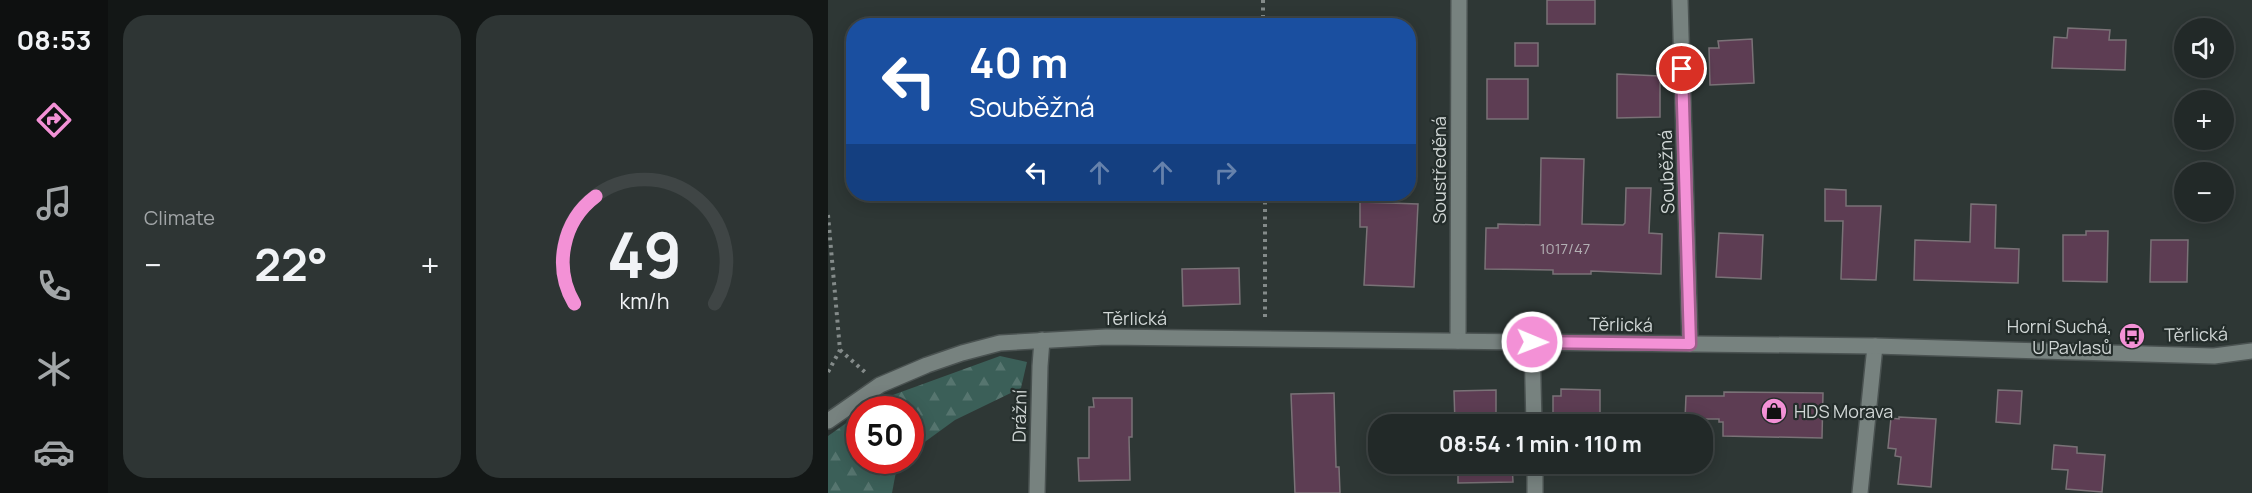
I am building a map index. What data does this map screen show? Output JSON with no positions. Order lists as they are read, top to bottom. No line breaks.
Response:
{"streets":{"main road":["Soustředěná","Souběžná","Těrlická","Drážní"]},"crossings":[["Soustředěná","Těrlická"],["Souběžná","Těrlická"],["Těrlická","Drážní"]],"places":{"bus stop":["Horní Suchá, U Pavlasů"],"shop":["HDS Morava"]},"house_numbers":["1017/47"],"page":{"tabs":"08:53","tile":"Climate","map_buttons":["+","−"],"turn":["40 m","Souběžná"],"heat":["−","22°","+"],"limit":"50","trip":"08:54 · 1 min · 110 m","gauge":["49","km/h"]}}
